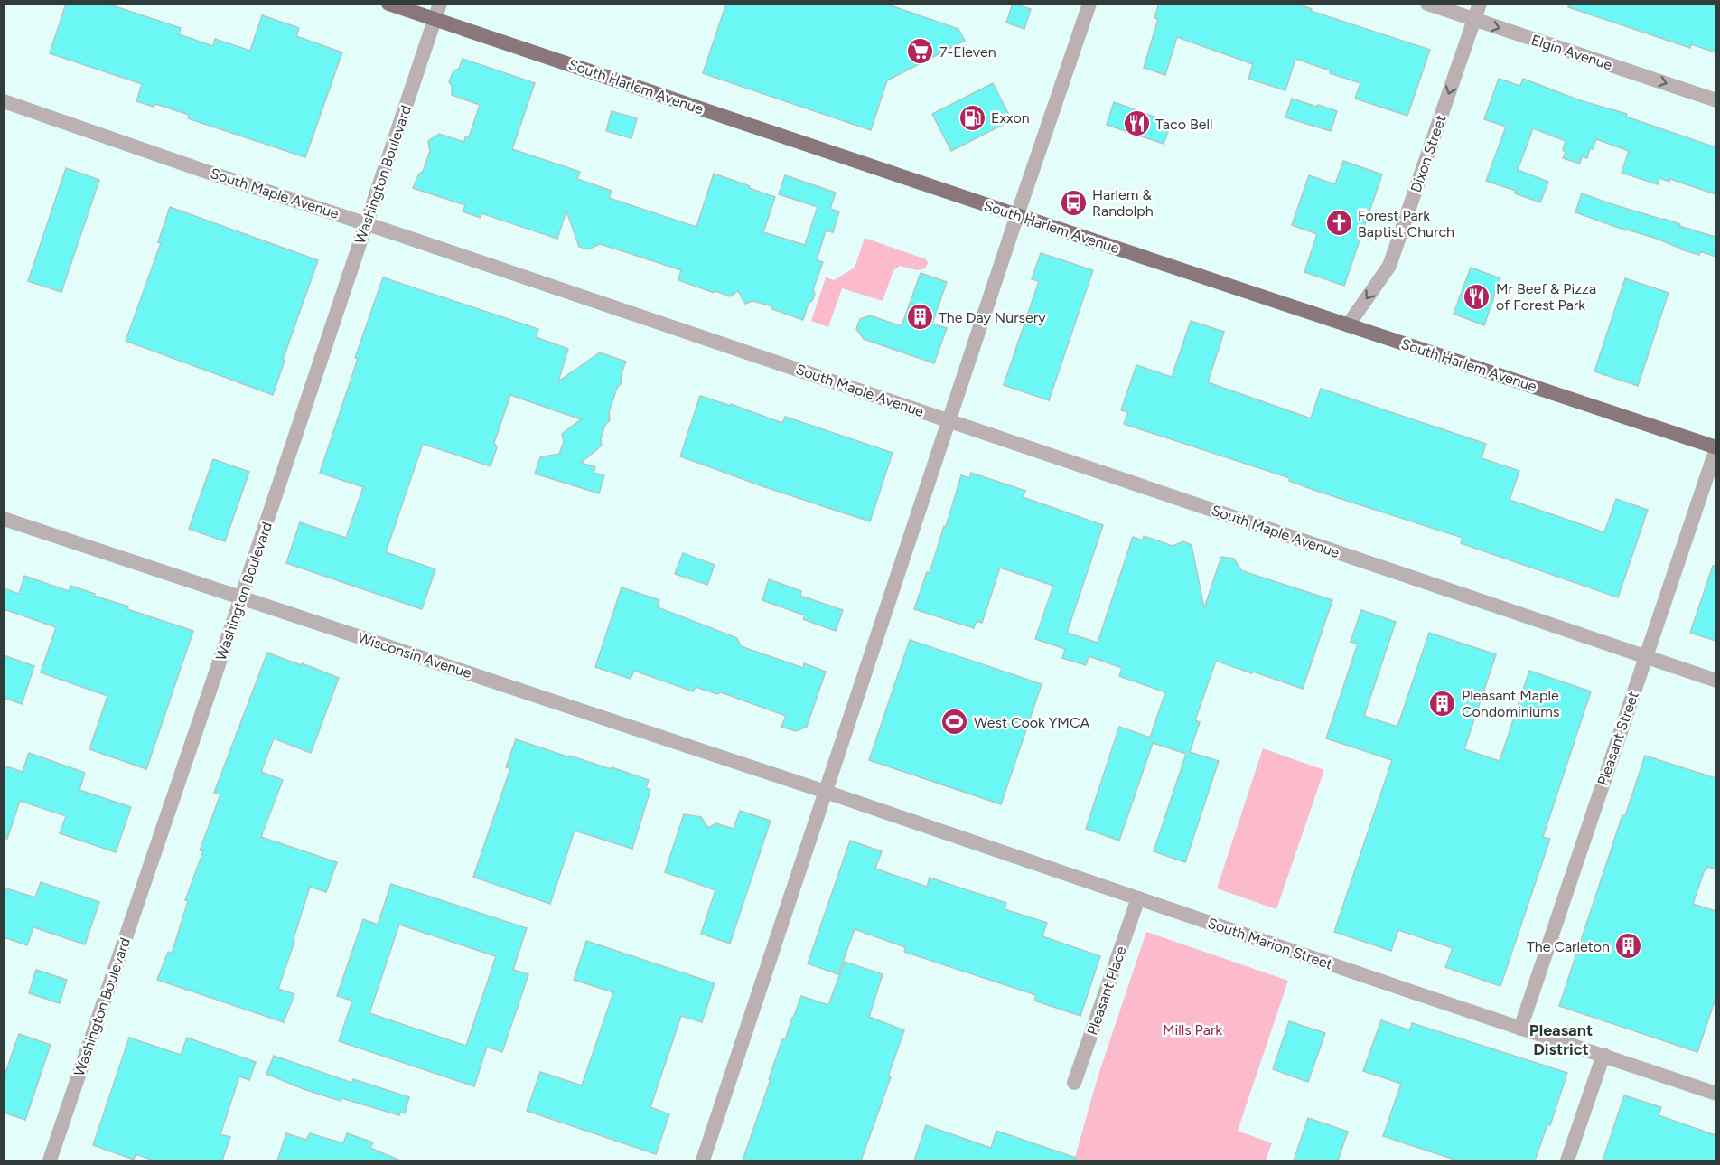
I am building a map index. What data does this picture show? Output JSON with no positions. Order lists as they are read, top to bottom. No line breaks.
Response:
{"streets":{"main road":["South Harlem Avenue"],"street":["Elgin Avenue","Dixon Street","Washington Boulevard","South Maple Avenue","Wisconsin Avenue","Pleasant Street","South Marion Street","Pleasant Place"]},"crossings":[["Elgin Avenue","Dixon Street"],["South Harlem Avenue","Dixon Street"],["South Harlem Avenue","Washington Boulevard"],["South Harlem Avenue","Pleasant Street"],["Washington Boulevard","South Maple Avenue"],["Washington Boulevard","Wisconsin Avenue"],["South Maple Avenue","Pleasant Street"],["Wisconsin Avenue","South Marion Street"],["Pleasant Street","South Marion Street"],["South Marion Street","Pleasant Place"]],"one_way":["Elgin Avenue","Dixon Street"],"districts":["Pleasant District"],"parks":["Mills Park"],"places":{"supermarket":["7-Eleven"],"fuel station":["Exxon"],"restaurant":["Taco Bell","Mr Beef & Pizza of Forest Park"],"bus stop":["Harlem & Randolph"],"church":["Forest Park Baptist Church"],"building":["The Day Nursery","Pleasant Maple Condominiums","The Carleton"],"sports":["West Cook YMCA"]}}
